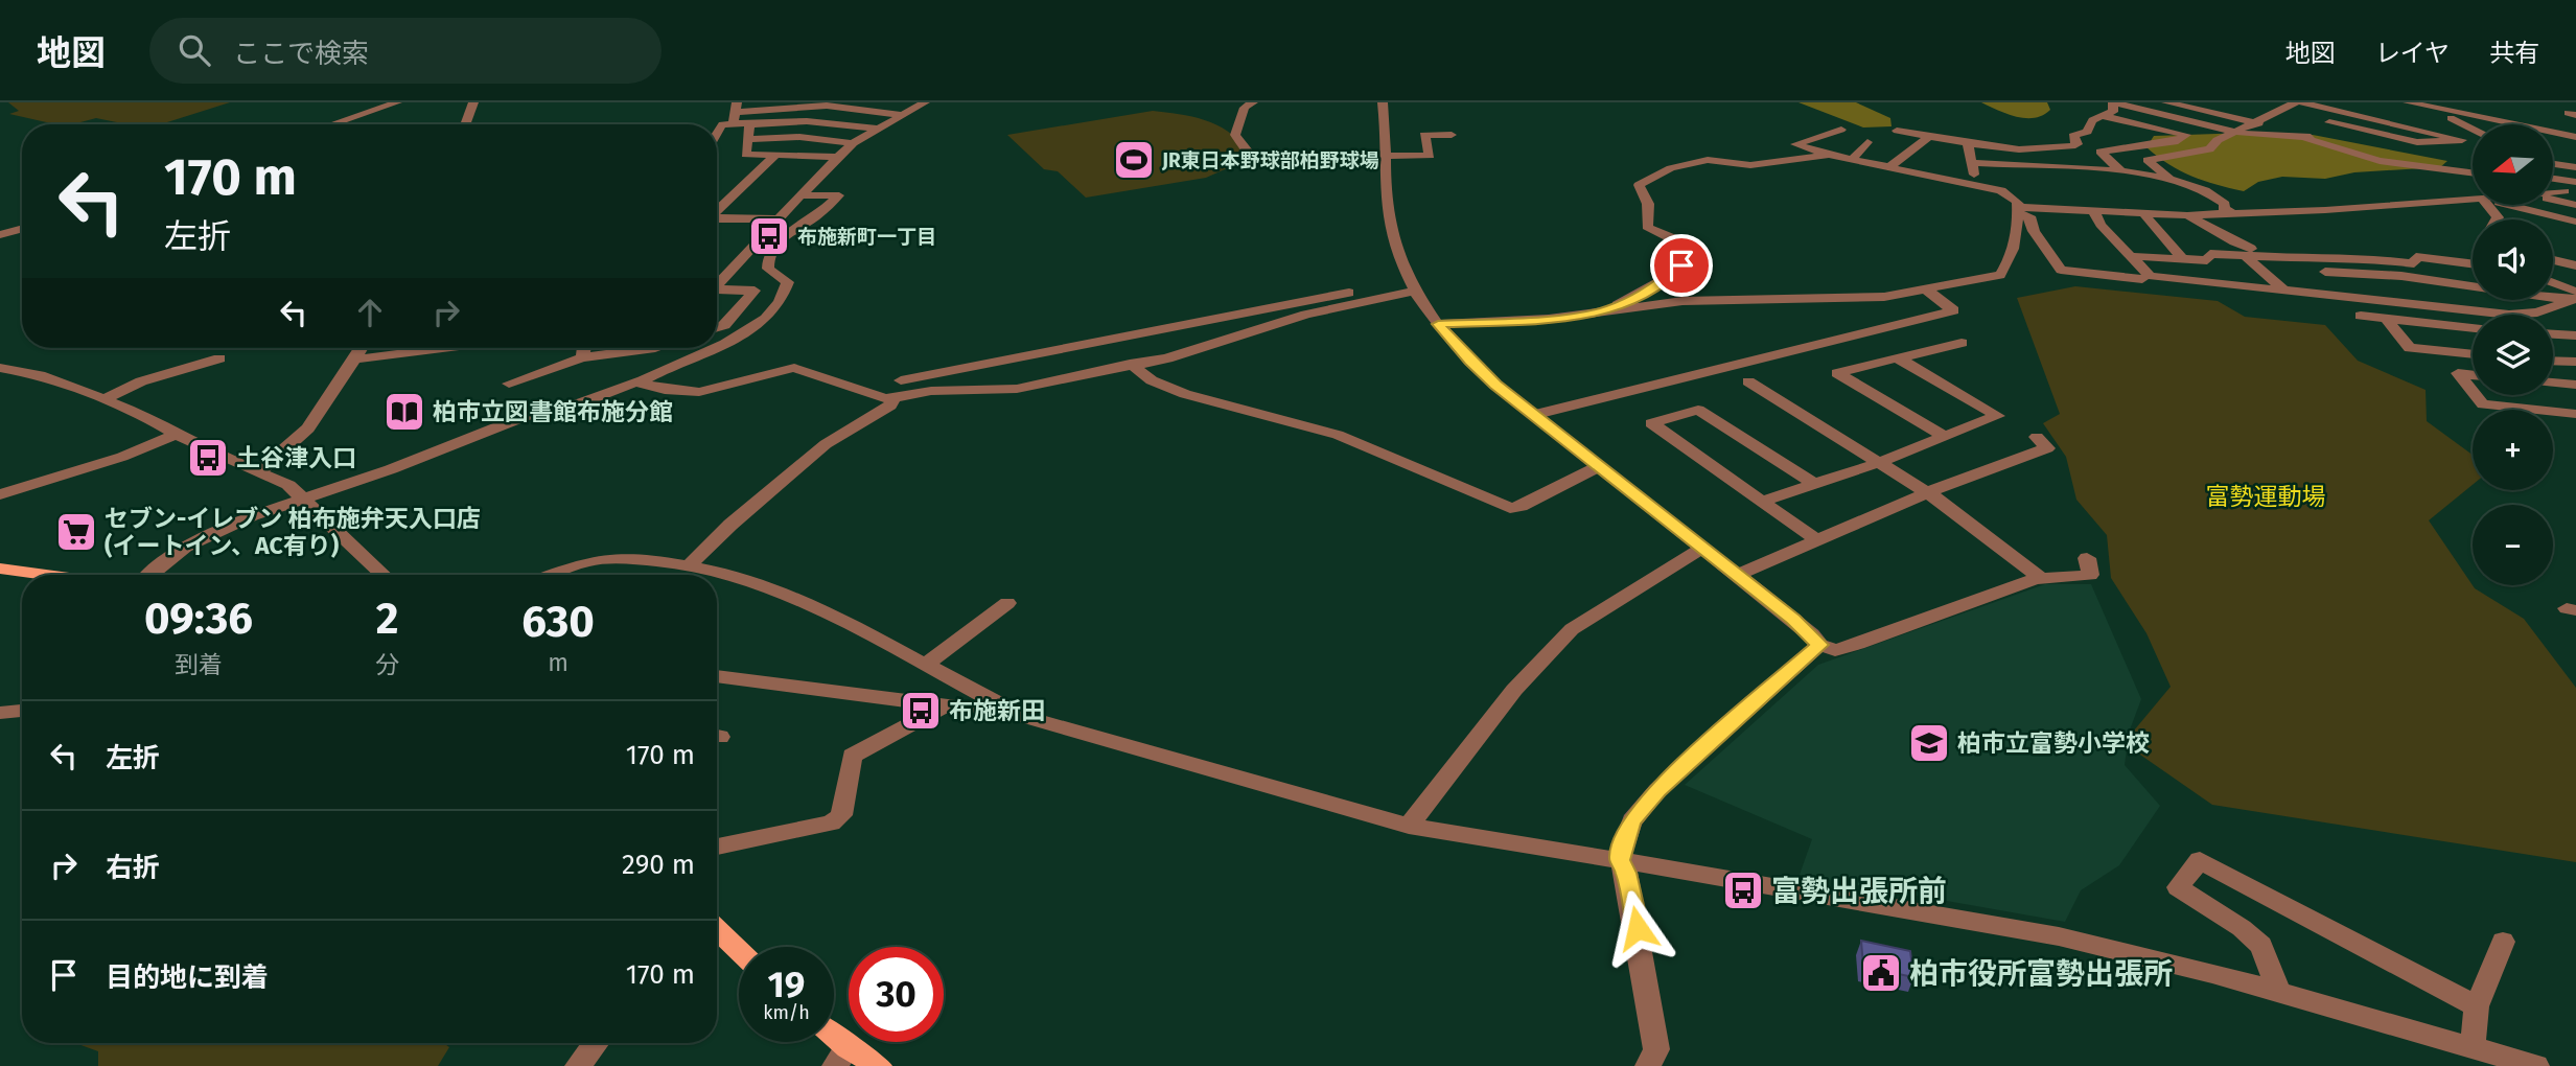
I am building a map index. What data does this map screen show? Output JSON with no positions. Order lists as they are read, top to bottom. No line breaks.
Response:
{"parks":["富勢運動場"],"places":{"sports":["JR東日本野球部柏野球場"],"bus stop":["布施新町一丁目","土谷津入口","布施新田","富勢出張所前"],"library":["柏市立図書館布施分館"],"supermarket":["セブン-イレブン 柏布施弁天入口店 (イートイン、AC有り)"],"school or university":["柏市立富勢小学校"],"public building":["柏市役所富勢出張所"]},"north":"left","page":{"header":"地図","search":"ここで検索","nav":["地図","レイヤ","共有"],"map_buttons":["+","−"],"turn":["170 m","左折"],"eta":["09:36","到着","2","分","630","m"],"list":[{"name":"左折","value":"170 m"},{"name":"右折","value":"290 m"},{"name":"目的地に到着","value":"170 m"}],"speed":"19 km/h","limit":"30"}}
